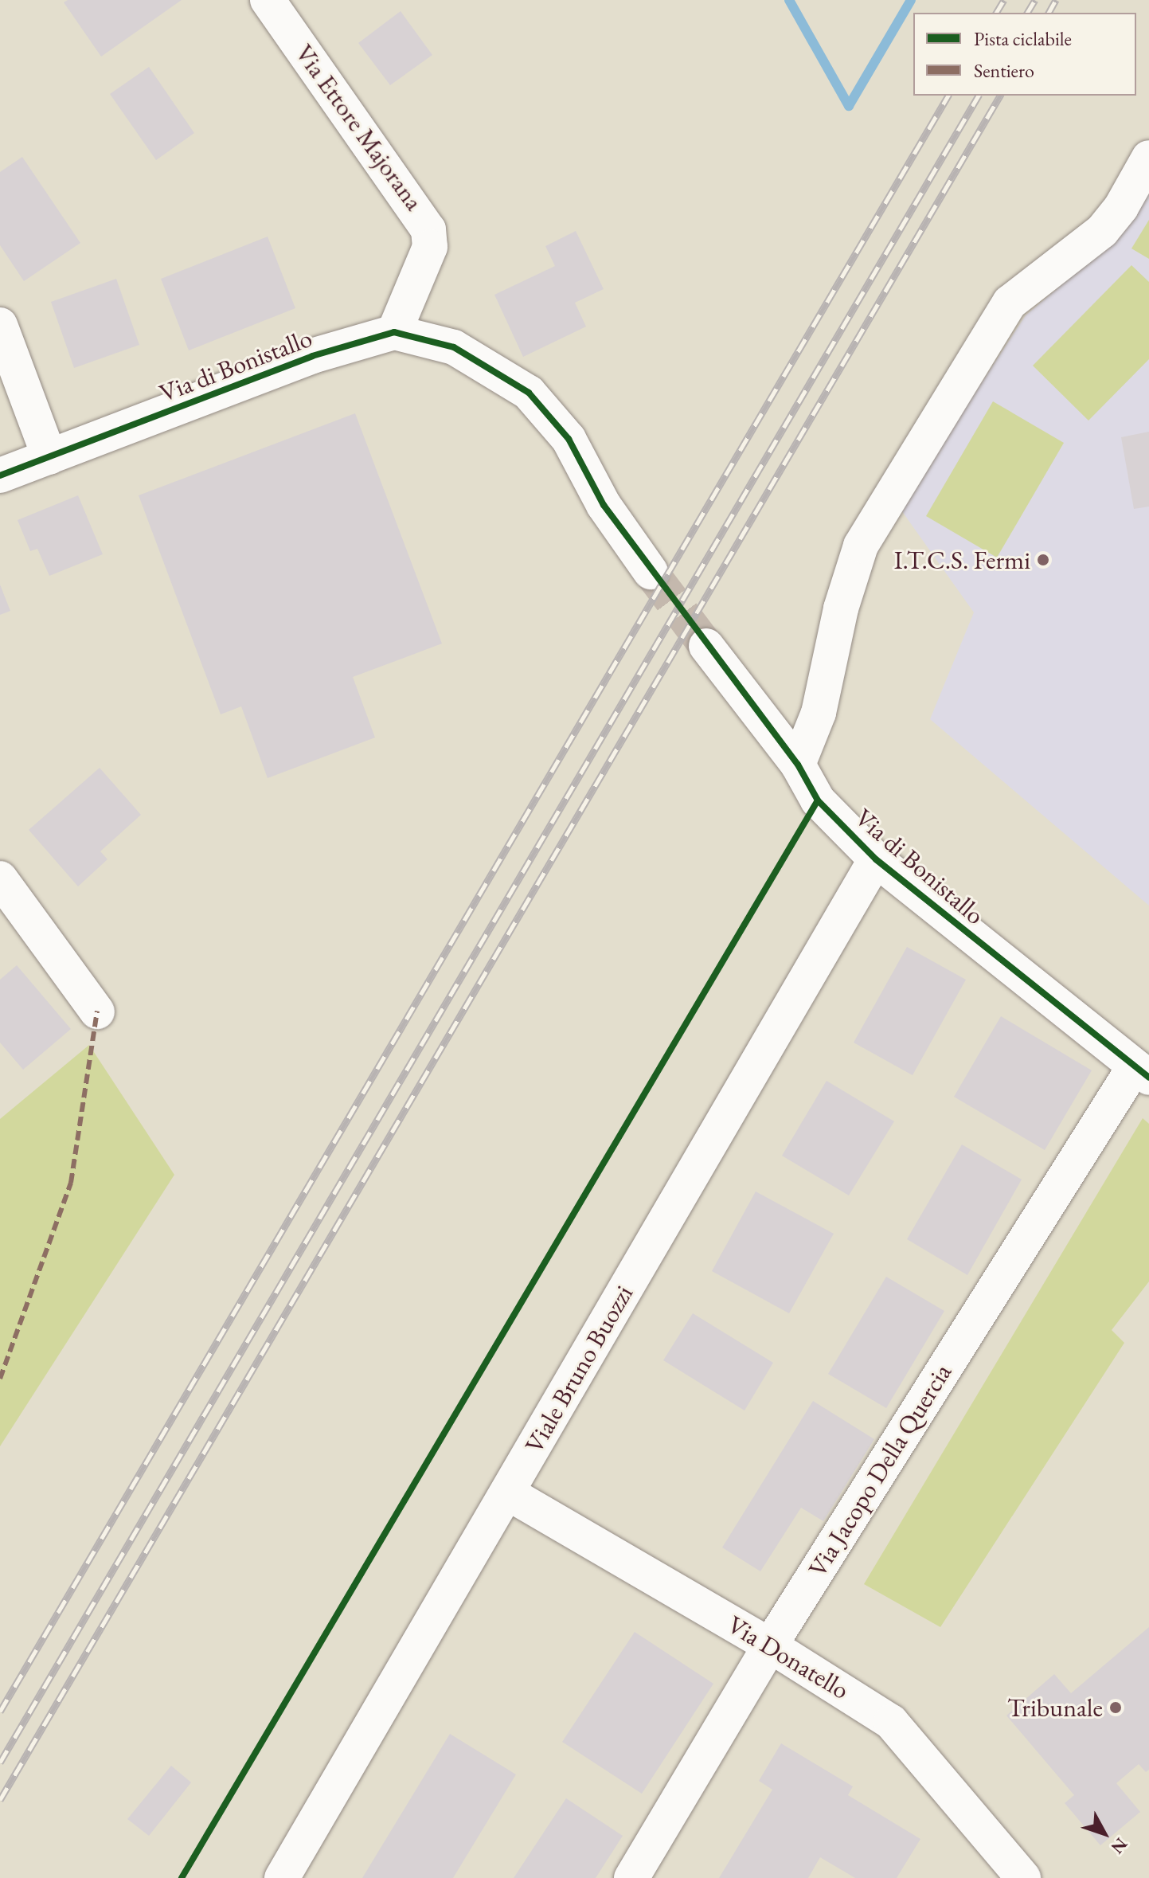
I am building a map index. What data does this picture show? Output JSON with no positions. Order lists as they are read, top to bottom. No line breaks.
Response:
{"streets":{"street":["Via Ettore Majorana","Via di Bonistallo","Viale Bruno Buozzi","Via Jacopo Della Quercia","Via Donatello"]},"crossings":[["Via Ettore Majorana","Via di Bonistallo"],["Via di Bonistallo","Viale Bruno Buozzi"],["Via di Bonistallo","Via Jacopo Della Quercia"],["Viale Bruno Buozzi","Via Donatello"],["Via Jacopo Della Quercia","Via Donatello"]],"places":["I.T.C.S. Fermi","Tribunale"],"legend":["Pista ciclabile","Sentiero"],"north":"bottom right"}
